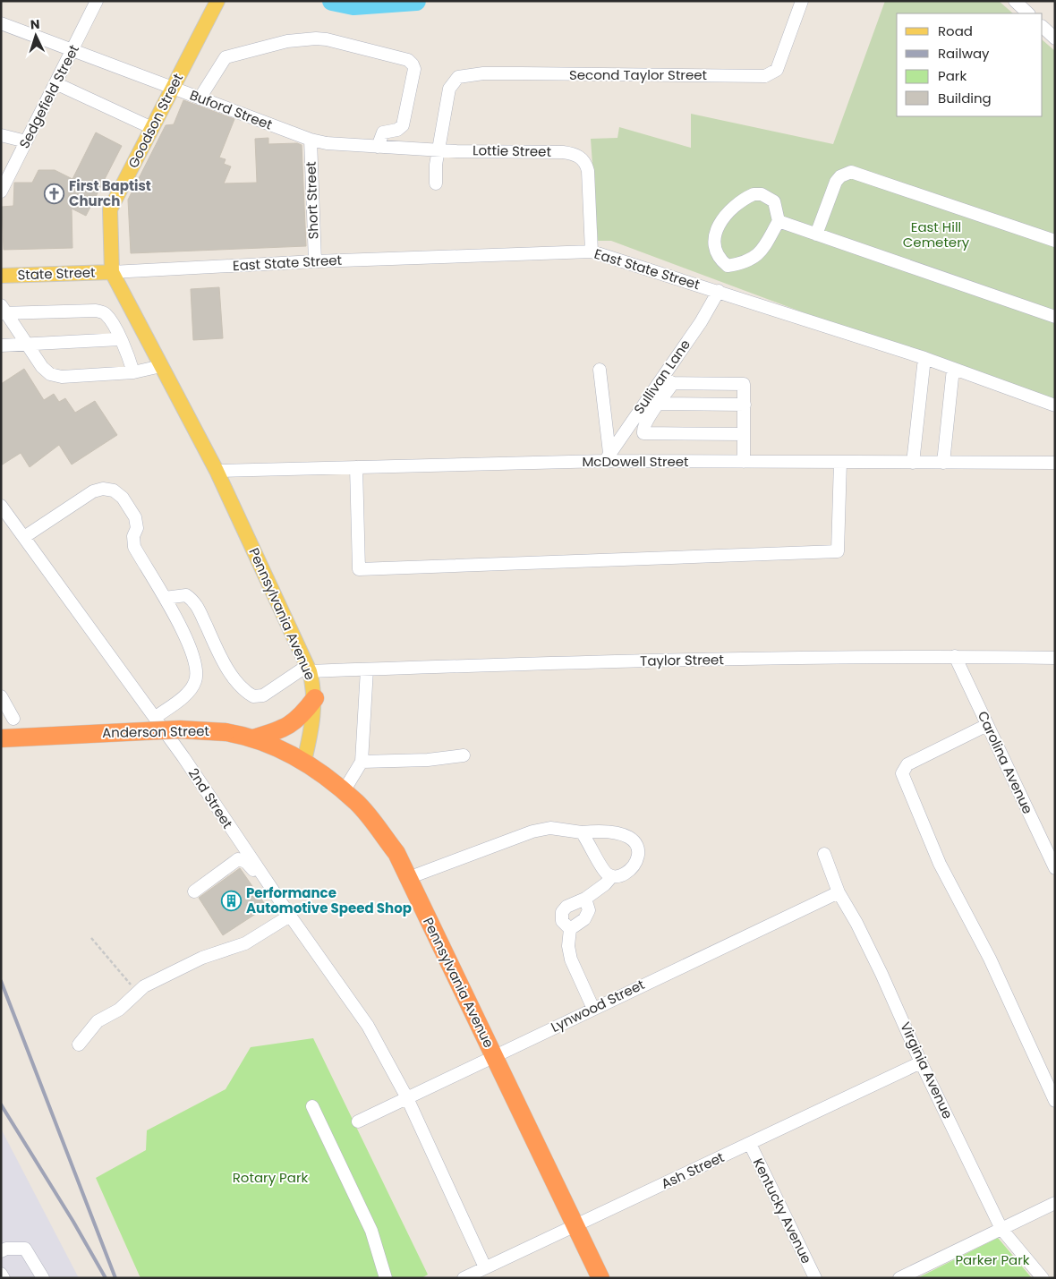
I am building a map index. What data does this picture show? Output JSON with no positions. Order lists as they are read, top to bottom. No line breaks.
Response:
{"streets":{"highway":["Pennsylvania Avenue","Anderson Street"],"main road":["Goodson Street","State Street"],"street":["Second Taylor Street","Sedgefield Street","Buford Street","Lottie Street","Short Street","East State Street","Sullivan Lane","McDowell Street","Taylor Street","Carolina Avenue","2nd Street","Lynwood Street","Virginia Avenue","Ash Street","Kentucky Avenue"]},"crossings":[["Second Taylor Street","Lottie Street"],["Sedgefield Street","Buford Street"],["Buford Street","Goodson Street"],["Buford Street","Lottie Street"],["Buford Street","Short Street"],["Goodson Street","East State Street"],["Goodson Street","State Street"],["Goodson Street","Pennsylvania Avenue"],["Lottie Street","Short Street"],["Lottie Street","East State Street"],["Short Street","East State Street"],["East State Street","State Street"],["East State Street","Sullivan Lane"],["East State Street","Pennsylvania Avenue"],["State Street","Pennsylvania Avenue"],["Sullivan Lane","McDowell Street"],["McDowell Street","Pennsylvania Avenue"],["Pennsylvania Avenue","Taylor Street"],["Pennsylvania Avenue","Anderson Street"],["Pennsylvania Avenue","Lynwood Street"],["Pennsylvania Avenue","Ash Street"],["Taylor Street","Carolina Avenue"],["2nd Street","Lynwood Street"],["2nd Street","Ash Street"],["Lynwood Street","Virginia Avenue"],["Virginia Avenue","Ash Street"],["Ash Street","Kentucky Avenue"]],"parks":["East Hill Cemetery","Rotary Park","Parker Park"],"places":{"church":["First Baptist Church"],"building":["Performance Automotive Speed Shop"]},"legend":["Road","Railway","Park","Building"],"north":"top"}
